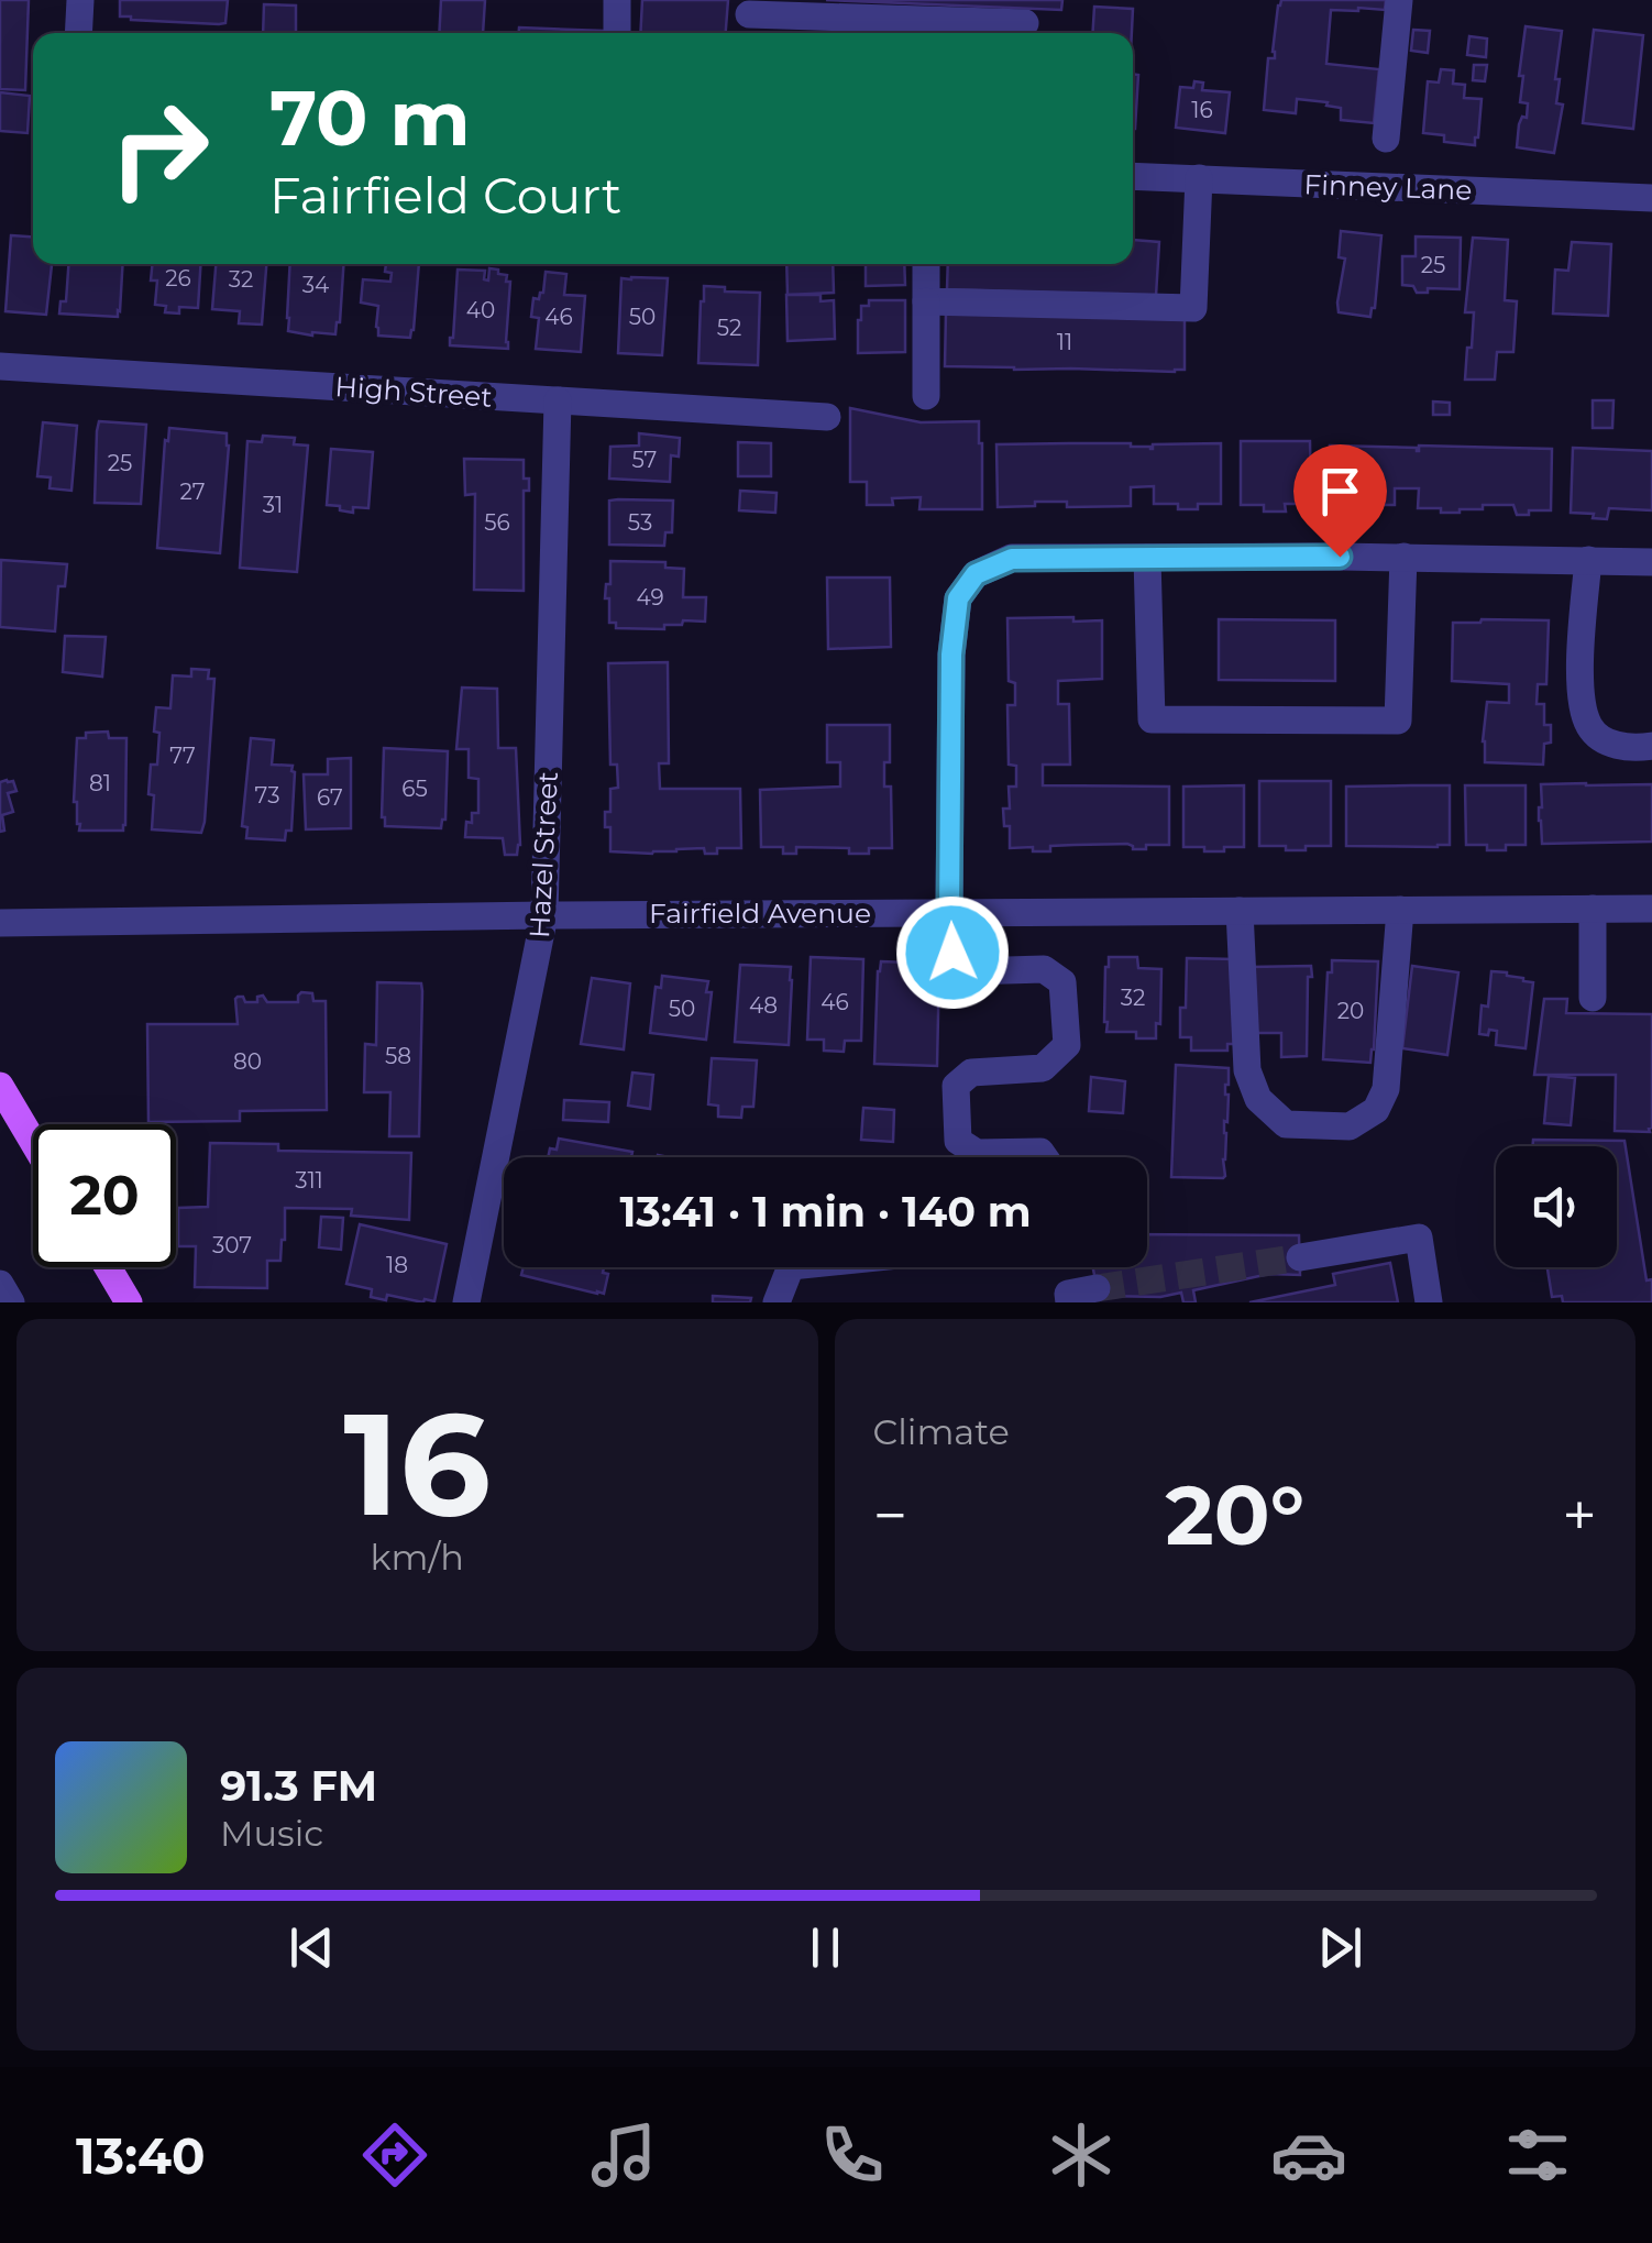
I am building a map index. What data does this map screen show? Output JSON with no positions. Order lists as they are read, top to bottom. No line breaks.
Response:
{"streets":{"street":["Finney Lane","High Street","Hazel Street","Fairfield Avenue"]},"crossings":[["High Street","Hazel Street"],["Hazel Street","Fairfield Avenue"]],"house_numbers":["16","25","26","32","34","40","46","50","52","11","57","25","27","31","56","53","49","77","81","65","73","67","32","46","48","50","20","58","80","311","307","18"],"page":{"turn":["70 m","Fairfield Court"],"limit":"20","trip":"13:41 · 1 min · 140 m","tile":[["16","km/h"],"Climate"],"heat":["−","20°","+"],"song":["91.3 FM","Music"],"tabs":"13:40"}}
